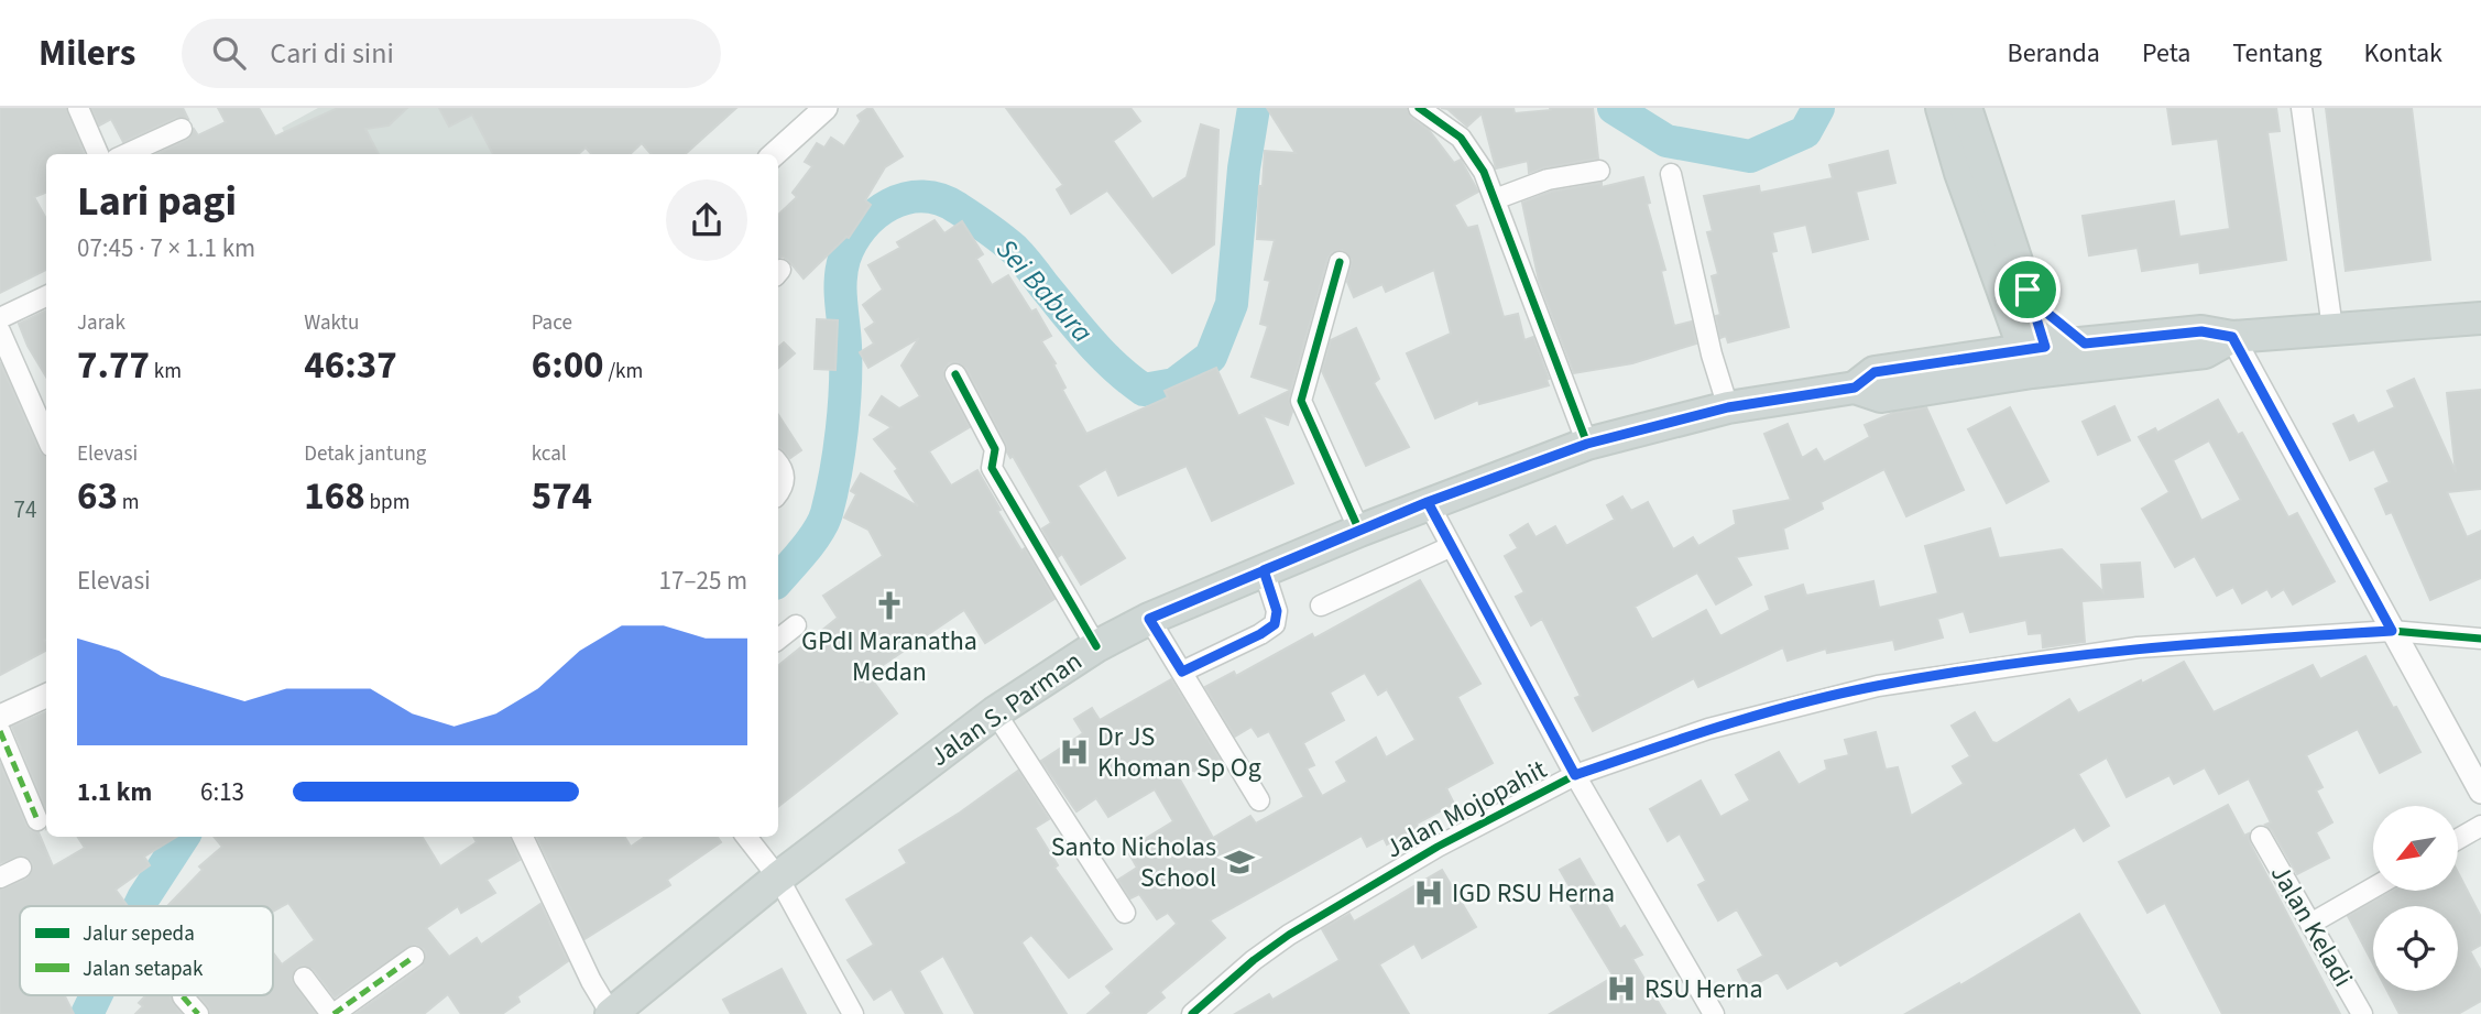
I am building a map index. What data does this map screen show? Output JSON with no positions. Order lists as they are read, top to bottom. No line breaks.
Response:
{"streets":{"main road":["Jalan S. Parman"],"street":["Jalan Mojopahit","Jalan Keladi"]},"water":["Sei Babura"],"places":{"church":["GPdI Maranatha Medan"],"hospital":["Dr JS Khoman Sp Og","IGD RSU Herna","RSU Herna"],"school or university":["Santo Nicholas School"]},"house_numbers":["74"],"legend":["Jalur sepeda","Jalan setapak"],"north":"bottom left","page":{"header":"Milers","search":"Cari di sini","nav":["Beranda","Peta","Tentang","Kontak"],"heading":["Lari pagi","07:45 · 7 × 1.1 km"],"stats":[["Jarak","7.77 km"],["Waktu","46:37"],["Pace","6:00 /km"],["Elevasi","63 m"],["Detak jantung","168 bpm"],["kcal","574"]],"chart":["Elevasi","17–25 m"],"list":[{"name":"1.1 km","note":"6:13"}]}}
